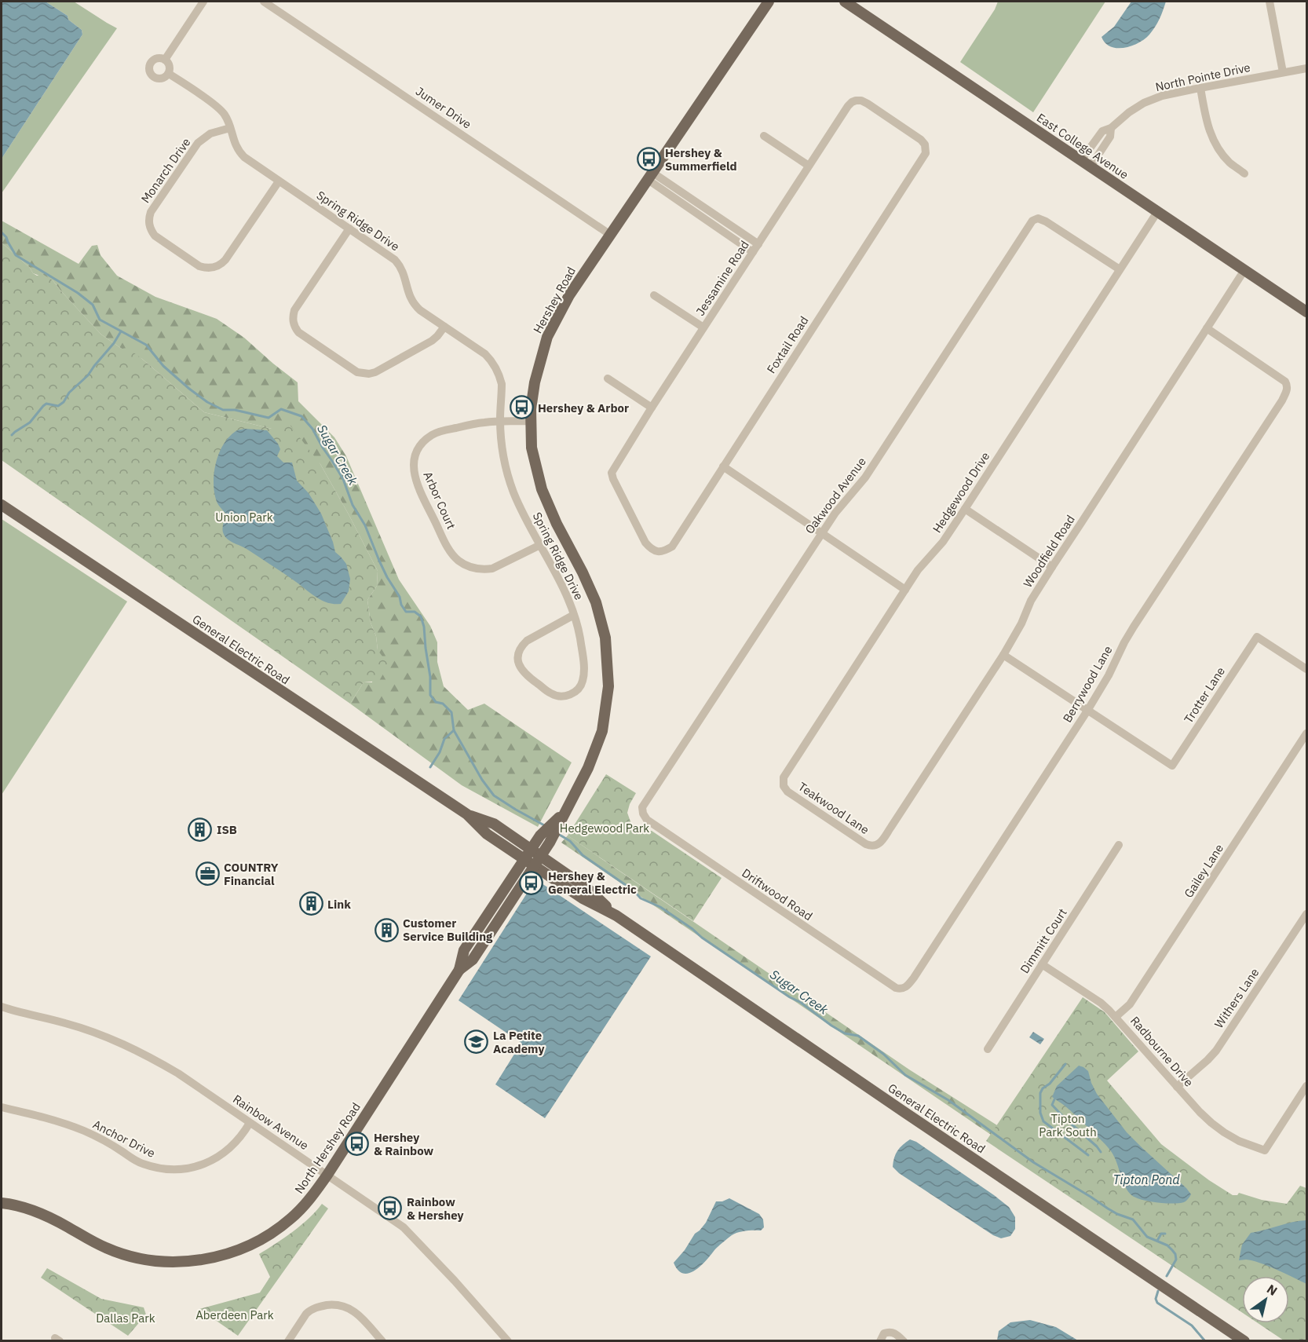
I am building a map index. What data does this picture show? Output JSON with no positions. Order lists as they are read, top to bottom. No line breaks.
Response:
{"streets":{"main road":["East College Avenue","Hershey Road","General Electric Road","North Hershey Road"],"street":["North Pointe Drive","Jumer Drive","Monarch Drive","Spring Ridge Drive","Jessamine Road","Foxtail Road","Hedgewood Drive","Oakwood Avenue","Arbor Court","Woodfield Road","Berrywood Lane","Trotter Lane","Teakwood Lane","Gailey Lane","Driftwood Road","Dimmitt Court","Withers Lane","Radbourne Drive","Rainbow Avenue","Anchor Drive"]},"crossings":[["North Pointe Drive","East College Avenue"],["Jumer Drive","Hershey Road"],["East College Avenue","Hedgewood Drive"],["East College Avenue","Woodfield Road"],["Monarch Drive","Spring Ridge Drive"],["Spring Ridge Drive","Arbor Court"],["Jessamine Road","Foxtail Road"],["Hershey Road","Arbor Court"],["Hershey Road","General Electric Road"],["Hershey Road","North Hershey Road"],["Hedgewood Drive","Oakwood Avenue"],["Hedgewood Drive","Teakwood Lane"],["Oakwood Avenue","Driftwood Road"],["Woodfield Road","Berrywood Lane"],["Woodfield Road","Teakwood Lane"],["General Electric Road","North Hershey Road"],["Berrywood Lane","Trotter Lane"],["Berrywood Lane","Driftwood Road"],["Gailey Lane","Radbourne Drive"],["Dimmitt Court","Radbourne Drive"],["Withers Lane","Radbourne Drive"],["Rainbow Avenue","Anchor Drive"],["Rainbow Avenue","North Hershey Road"]],"water":["Sugar Creek","Tipton Pond"],"parks":["Union Park","Hedgewood Park","Tipton Park South","Aberdeen Park","Dallas Park"],"places":{"bus stop":["Hershey & Summerfield","Hershey & Arbor","Hershey & General Electric","Hershey & Rainbow","Rainbow & Hershey"],"building":["ISB","Link","Customer Service Building"],"office":["COUNTRY Financial"],"school or university":["La Petite Academy"]},"north":"top right"}
